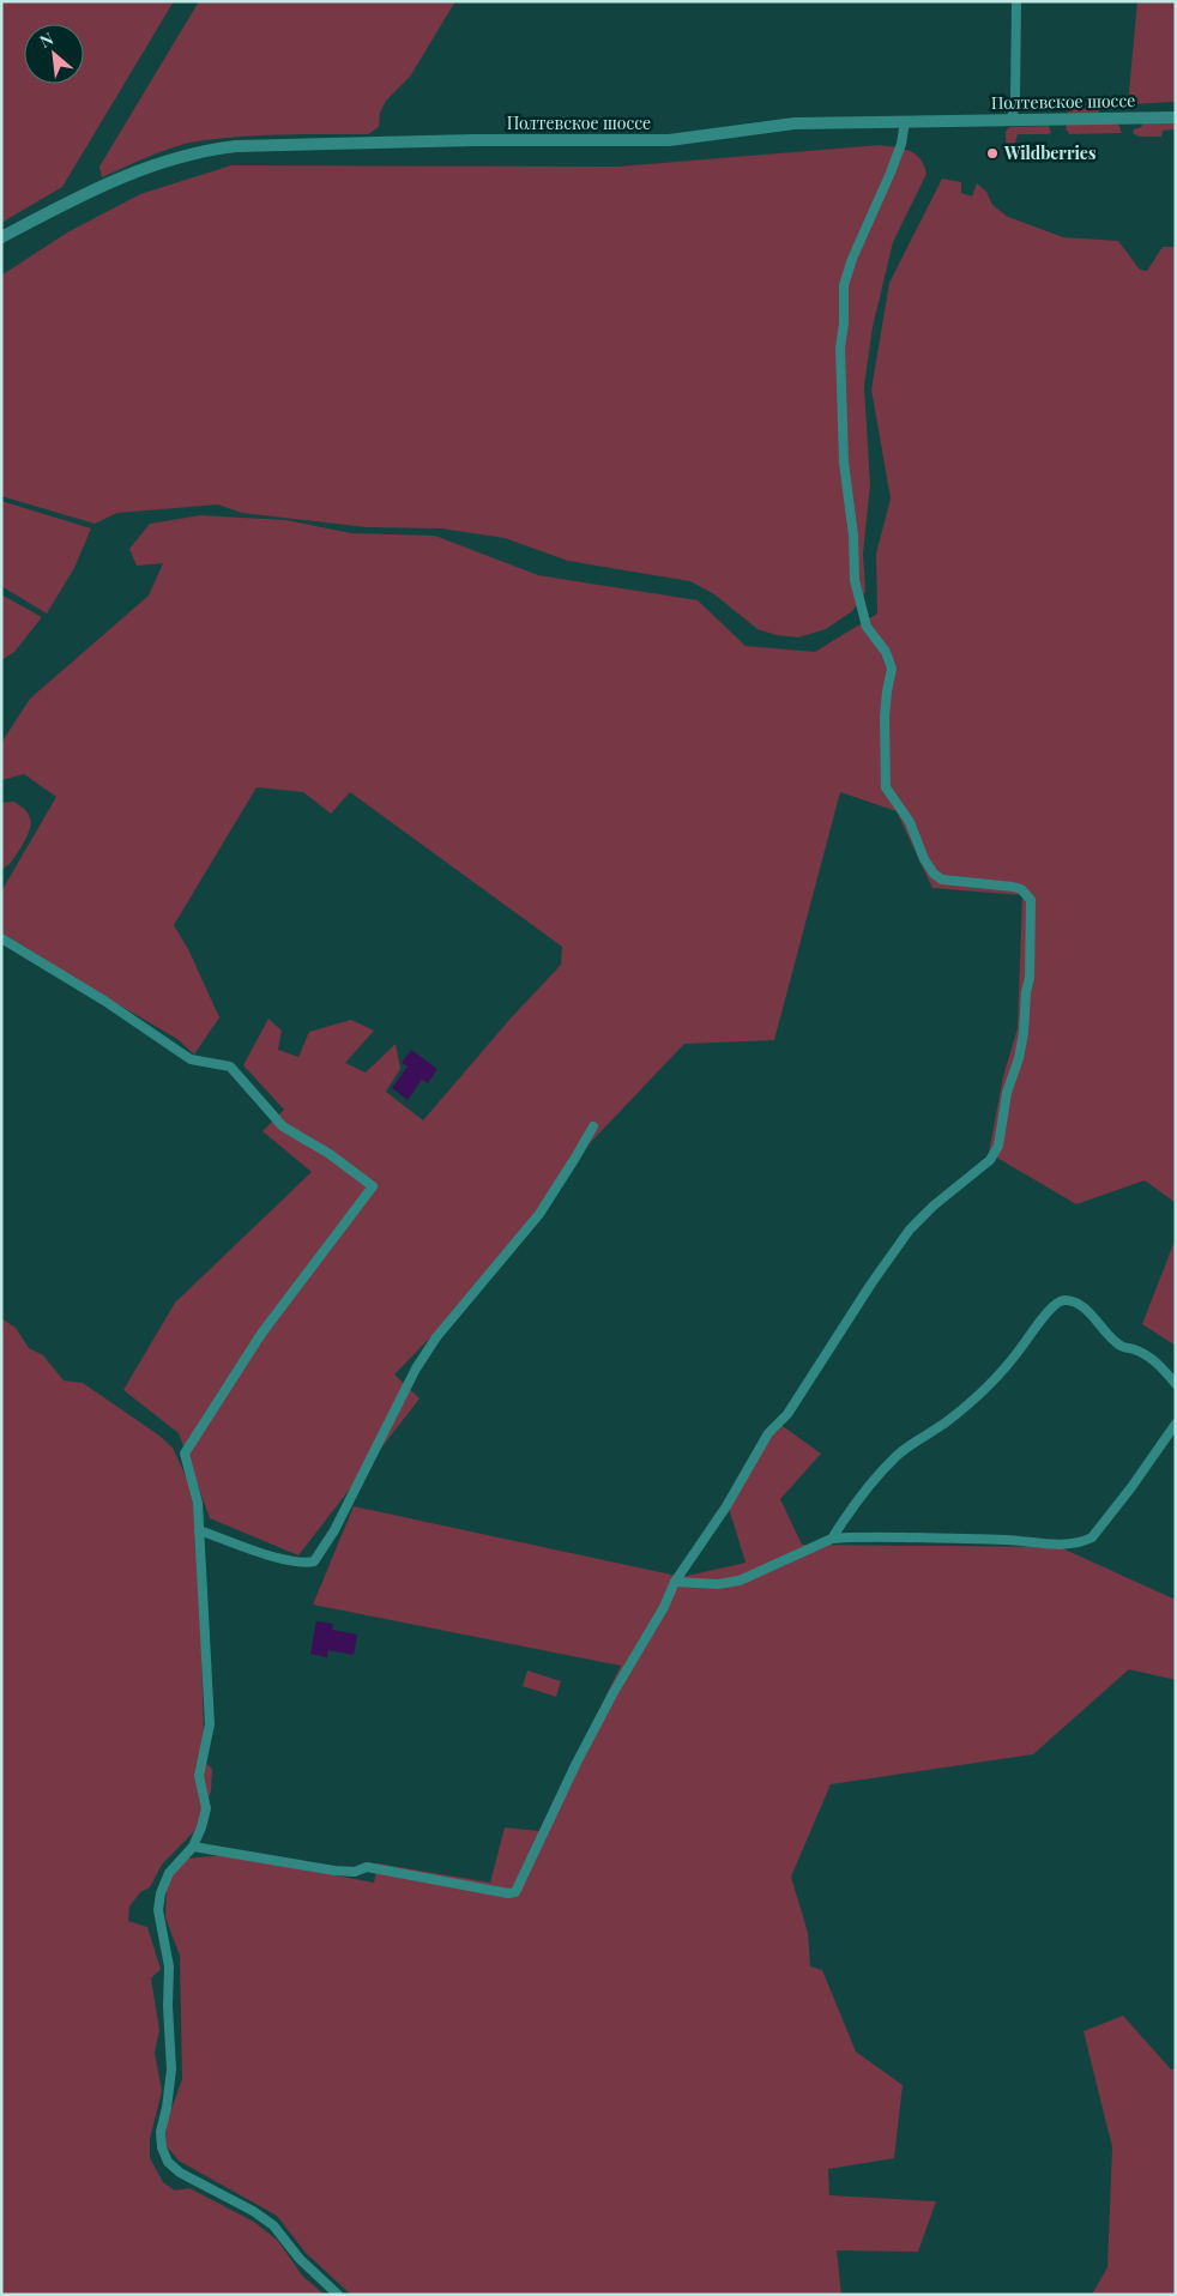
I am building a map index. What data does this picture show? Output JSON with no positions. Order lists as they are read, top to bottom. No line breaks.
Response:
{"streets":{"street":["Полтевское шоссе"]},"places":["Wildberries"],"north":"top left"}
